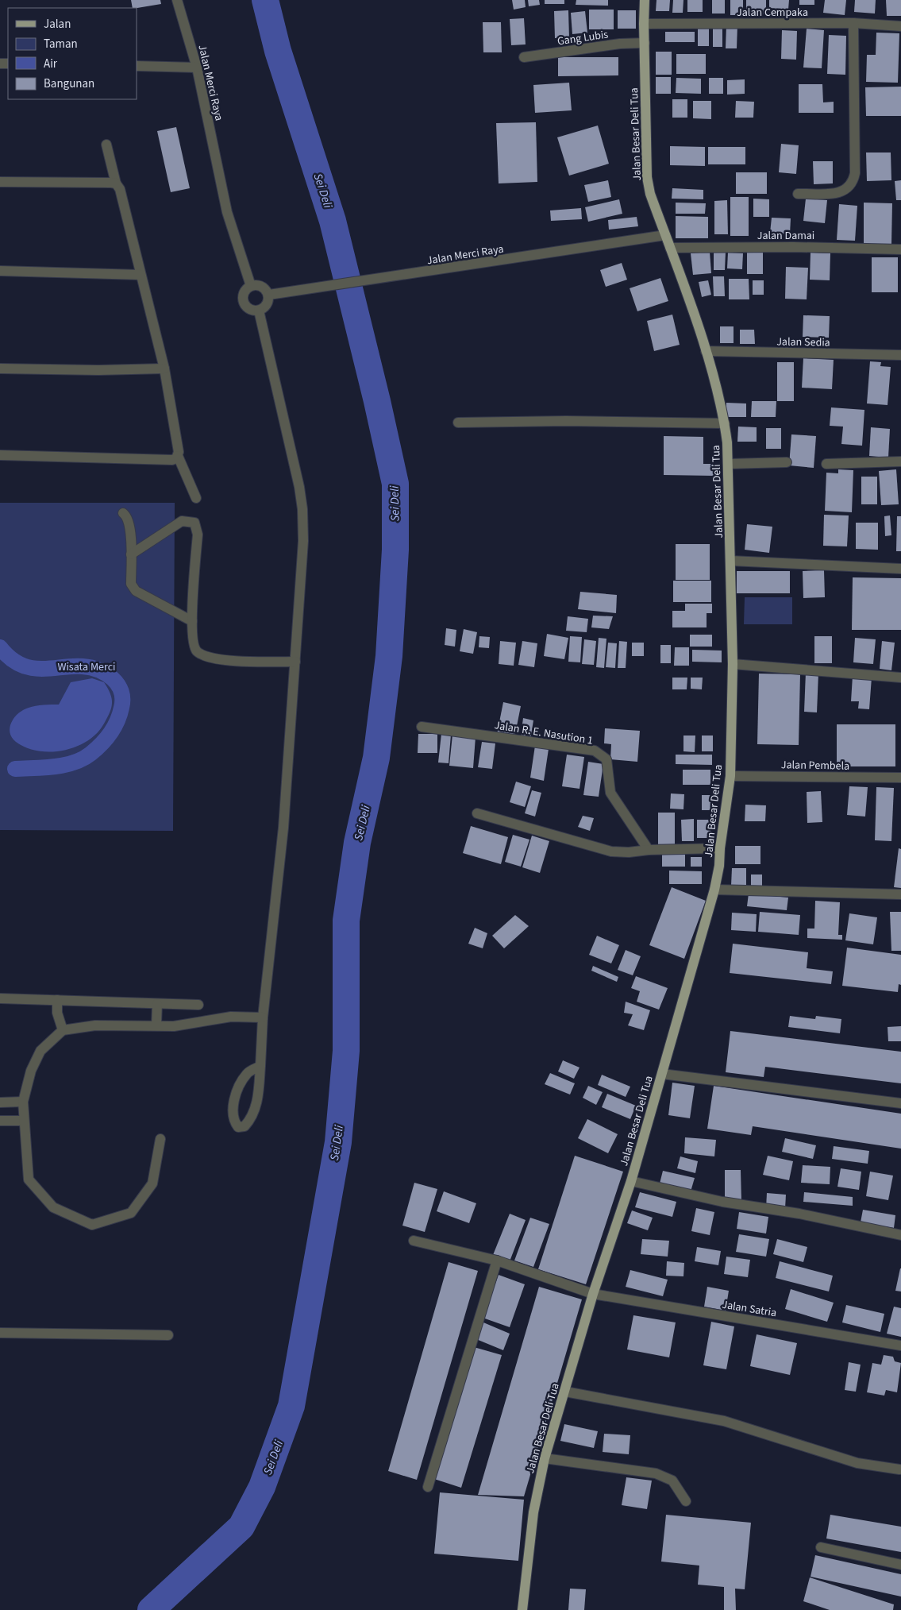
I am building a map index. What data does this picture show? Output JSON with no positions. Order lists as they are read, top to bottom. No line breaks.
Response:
{"streets":{"main road":["Jalan Besar Deli Tua"],"street":["Jalan Cempaka","Gang Lubis","Jalan Merci Raya","Jalan Damai","Jalan Sedia","Jalan R. E. Nasution 1","Jalan Pembela","Jalan Satria"]},"crossings":[["Jalan Cempaka","Jalan Besar Deli Tua"],["Gang Lubis","Jalan Besar Deli Tua"],["Jalan Merci Raya","Jalan Besar Deli Tua"],["Jalan Besar Deli Tua","Jalan Damai"],["Jalan Besar Deli Tua","Jalan Sedia"],["Jalan Besar Deli Tua","Jalan Pembela"],["Jalan Besar Deli Tua","Jalan Satria"]],"water":["Sei Deli"],"parks":["Wisata Merci"],"legend":["Jalan","Taman","Air","Bangunan"]}
